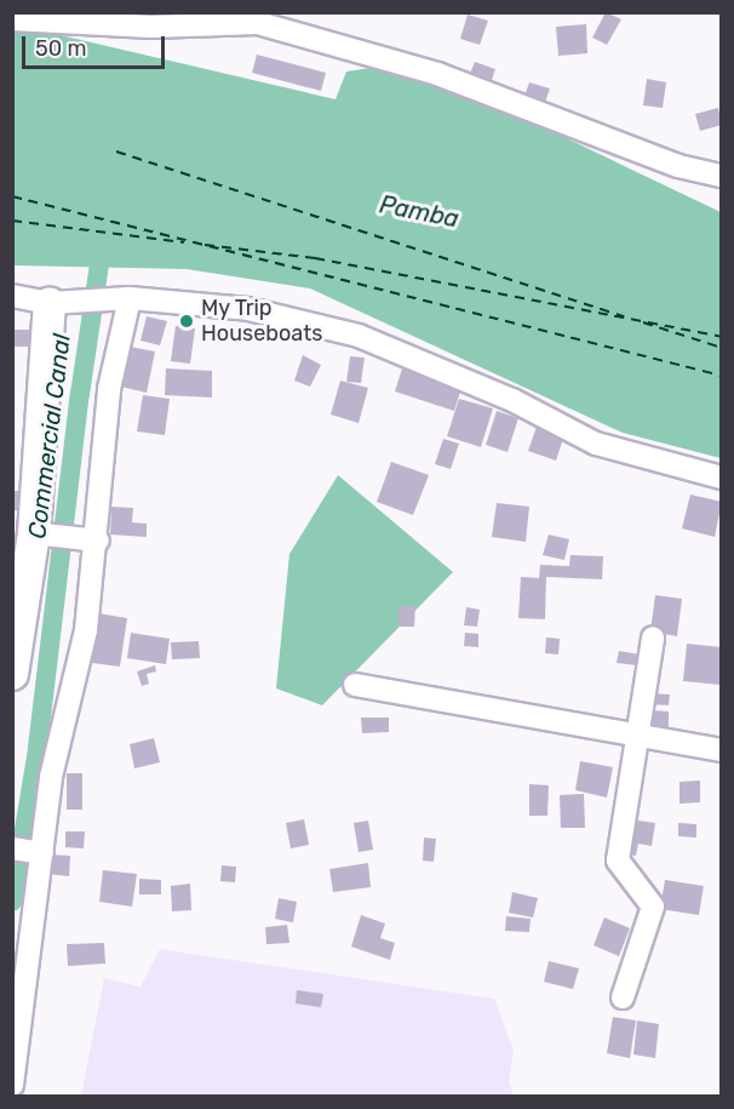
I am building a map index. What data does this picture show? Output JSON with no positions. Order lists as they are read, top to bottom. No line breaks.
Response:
{"water":["Pamba","Commercial Canal"],"places":["My Trip Houseboats"],"scale_bar":"50 m"}
